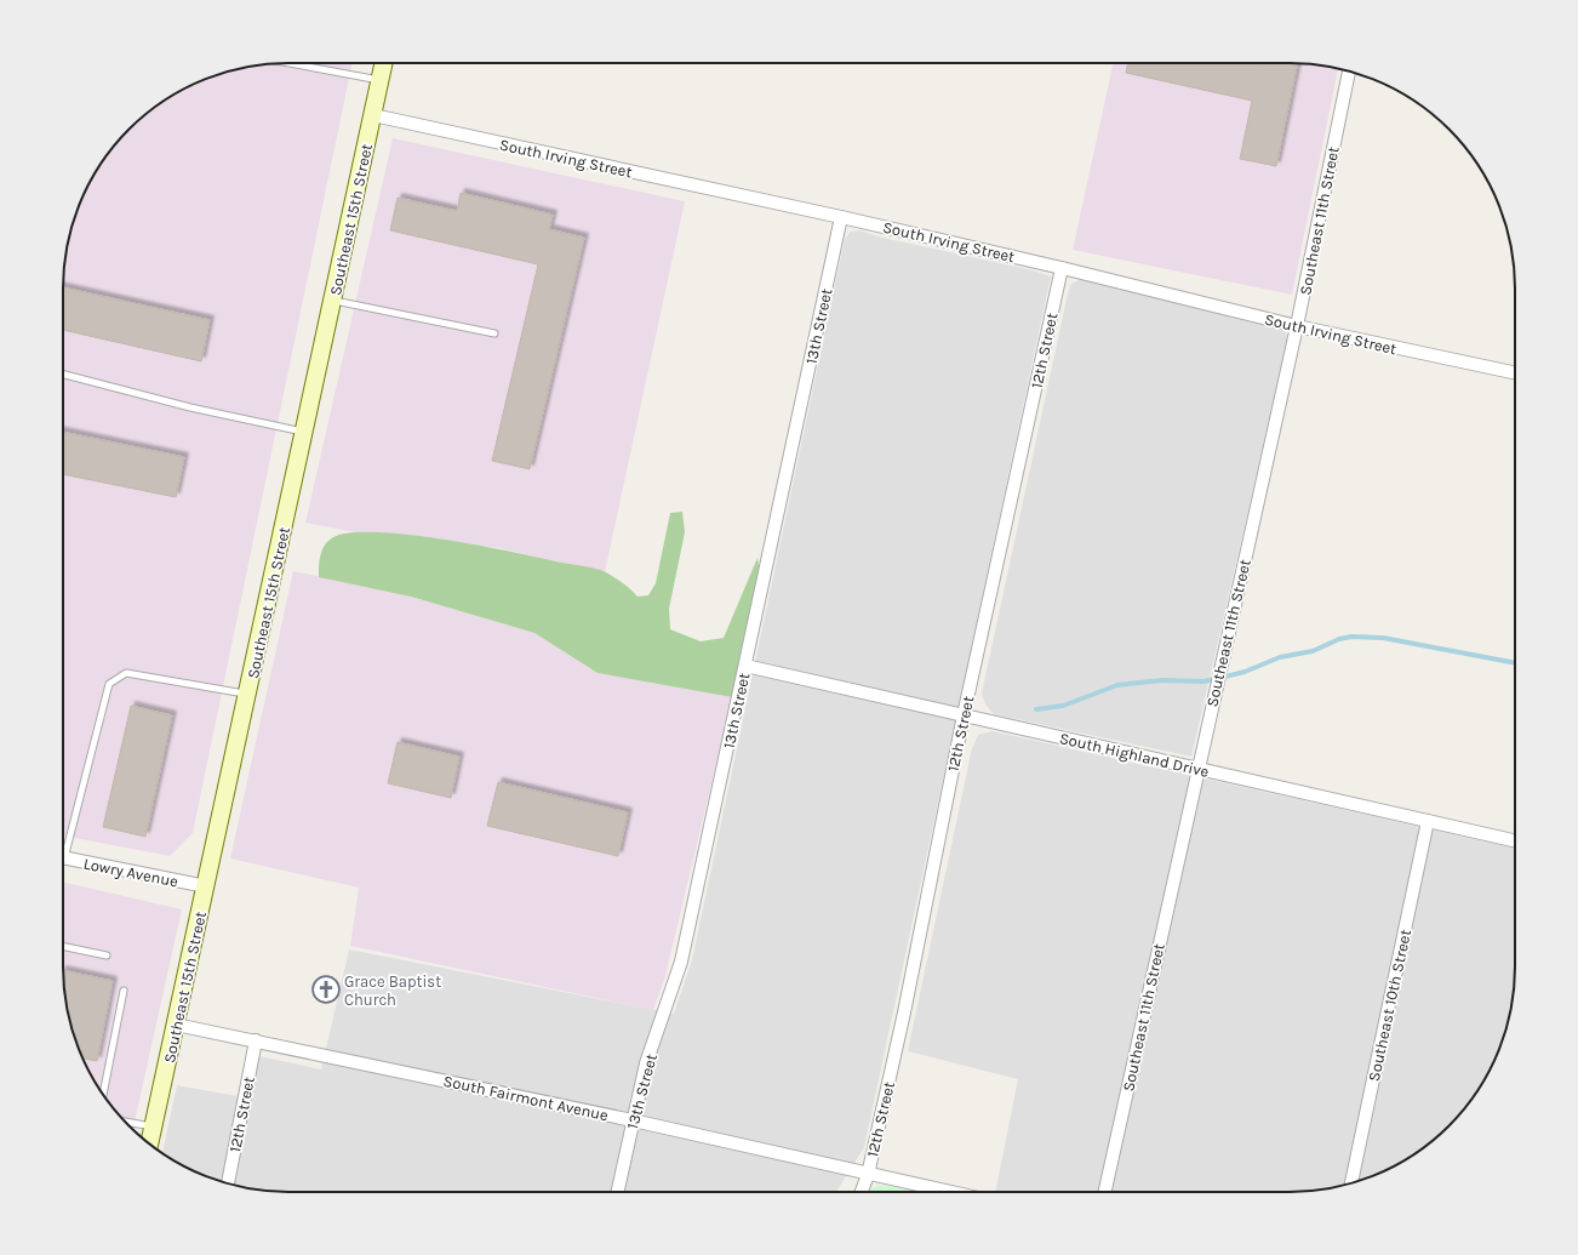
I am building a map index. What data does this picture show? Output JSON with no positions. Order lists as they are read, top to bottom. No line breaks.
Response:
{"streets":{"main road":["Southeast 15th Street"],"street":["South Irving Street","Southeast 11th Street","13th Street","12th Street","South Highland Drive","Lowry Avenue","Southeast 10th Street","South Fairmont Avenue"]},"crossings":[["South Irving Street","Southeast 15th Street"],["South Irving Street","Southeast 11th Street"],["South Irving Street","13th Street"],["South Irving Street","12th Street"],["Southeast 15th Street","Lowry Avenue"],["Southeast 15th Street","South Fairmont Avenue"],["Southeast 11th Street","South Highland Drive"],["13th Street","South Highland Drive"],["13th Street","South Fairmont Avenue"],["12th Street","South Highland Drive"],["12th Street","South Fairmont Avenue"],["South Highland Drive","Southeast 10th Street"]],"places":{"church":["Grace Baptist Church"]}}
